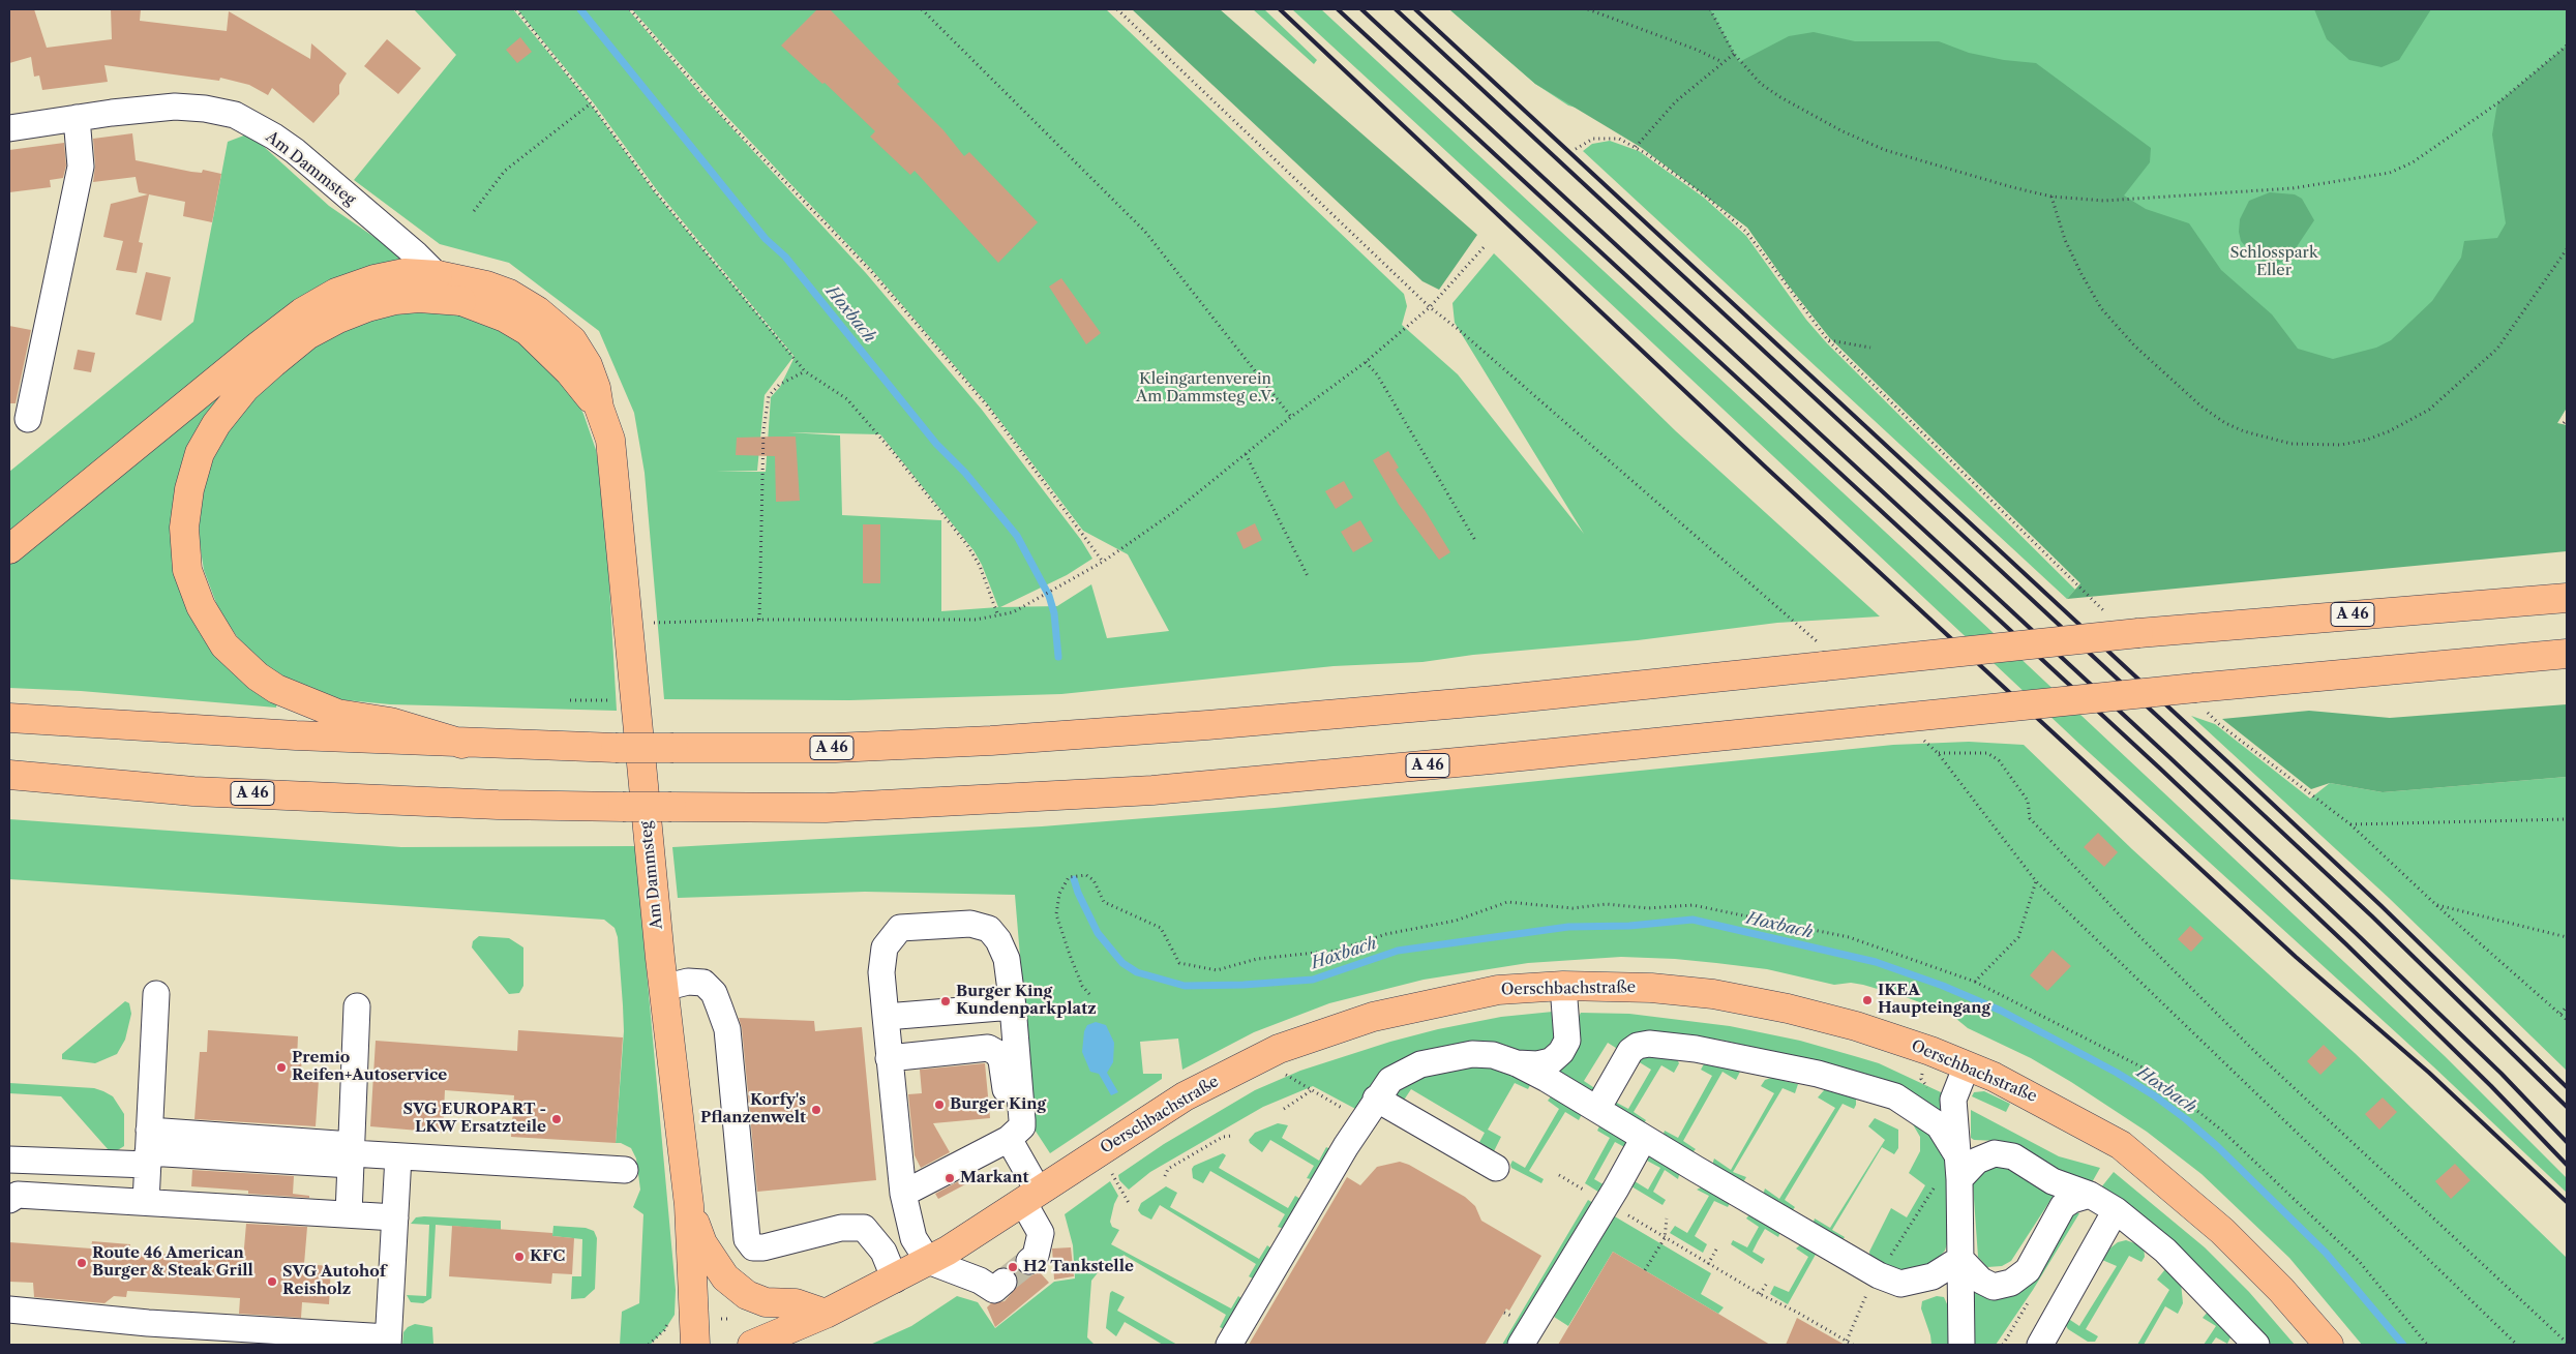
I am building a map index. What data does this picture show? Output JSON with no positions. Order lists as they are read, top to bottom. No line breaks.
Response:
{"streets":{"main road":["Am Dammsteg","A 46","Oerschbachstraße"]},"water":["Hoxbach"],"parks":["Schlosspark Eller","Kleingartenverein Am Dammsteg e.V."],"places":["IKEA Haupteingang","Burger King Kundenparkplatz","Premio Reifen+Autoservice","Burger King","Korfy's Pflanzenwelt","SVG EUROPART - LKW Ersatzteile","Markant","KFC","Route 46 American Burger & Steak Grill","H2 Tankstelle","SVG Autohof Reisholz"]}
